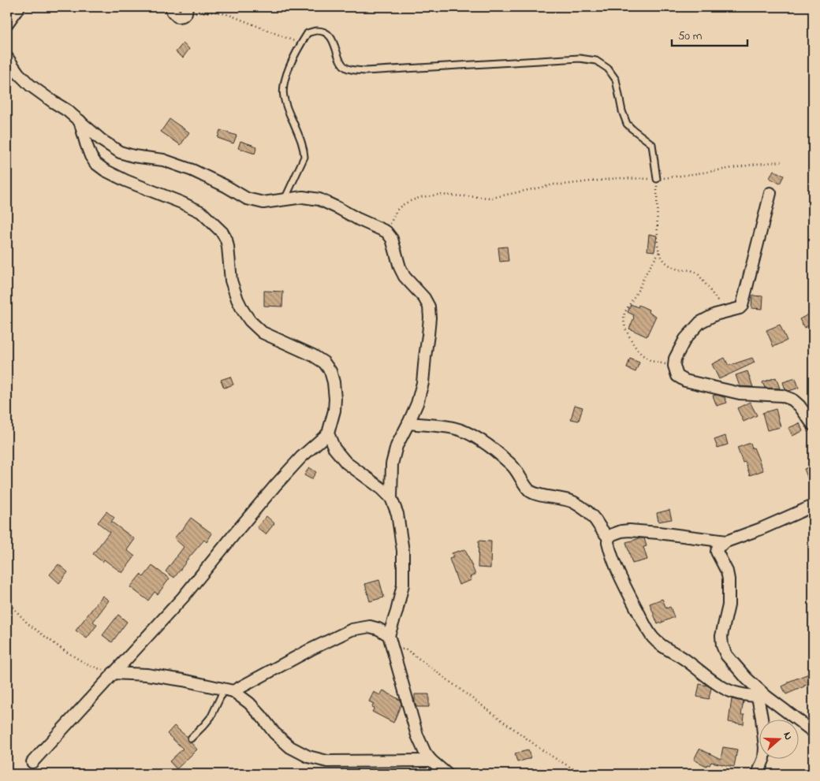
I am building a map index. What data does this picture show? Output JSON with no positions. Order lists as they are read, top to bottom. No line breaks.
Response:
{"scale_bar":"50 m","north":"right"}
